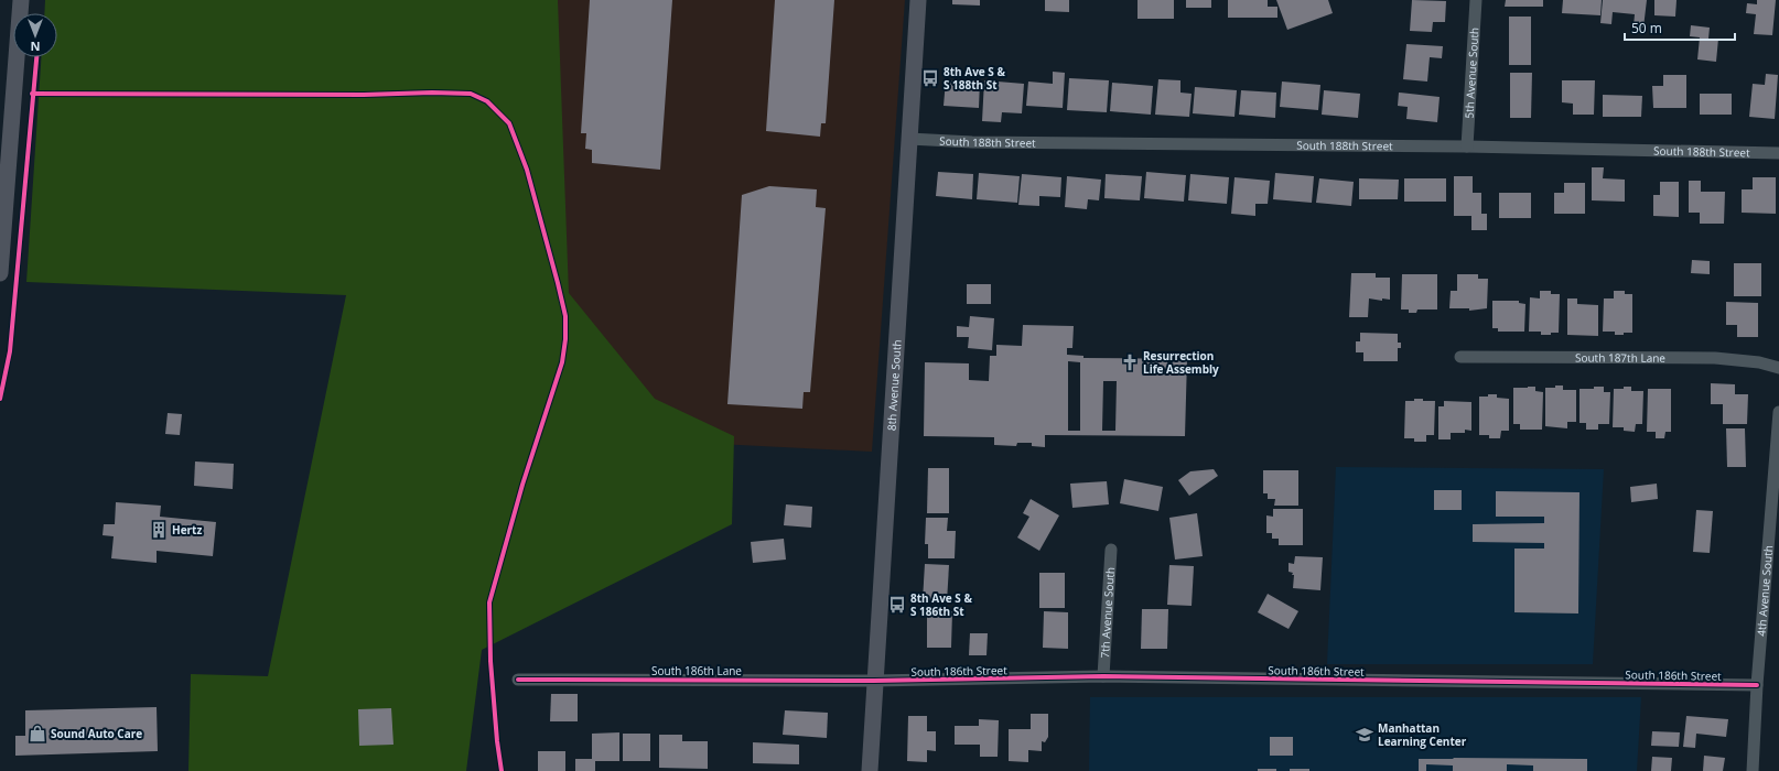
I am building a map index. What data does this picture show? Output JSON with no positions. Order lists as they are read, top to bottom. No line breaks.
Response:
{"streets":{"street":["5th Avenue South","South 188th Street","South 187th Lane","8th Avenue South","4th Avenue South","7th Avenue South","South 186th Lane","South 186th Street"]},"crossings":[["5th Avenue South","South 188th Street"],["South 188th Street","8th Avenue South"],["8th Avenue South","South 186th Lane"],["8th Avenue South","South 186th Street"],["4th Avenue South","South 186th Street"],["7th Avenue South","South 186th Street"],["South 186th Lane","South 186th Street"]],"places":{"bus stop":["8th Ave S & S 188th St","8th Ave S & S 186th St"],"church":["Resurrection Life Assembly"],"building":["Hertz"],"shop":["Sound Auto Care"],"school or university":["Manhattan Learning Center"]},"scale_bar":"50 m","north":"bottom"}
